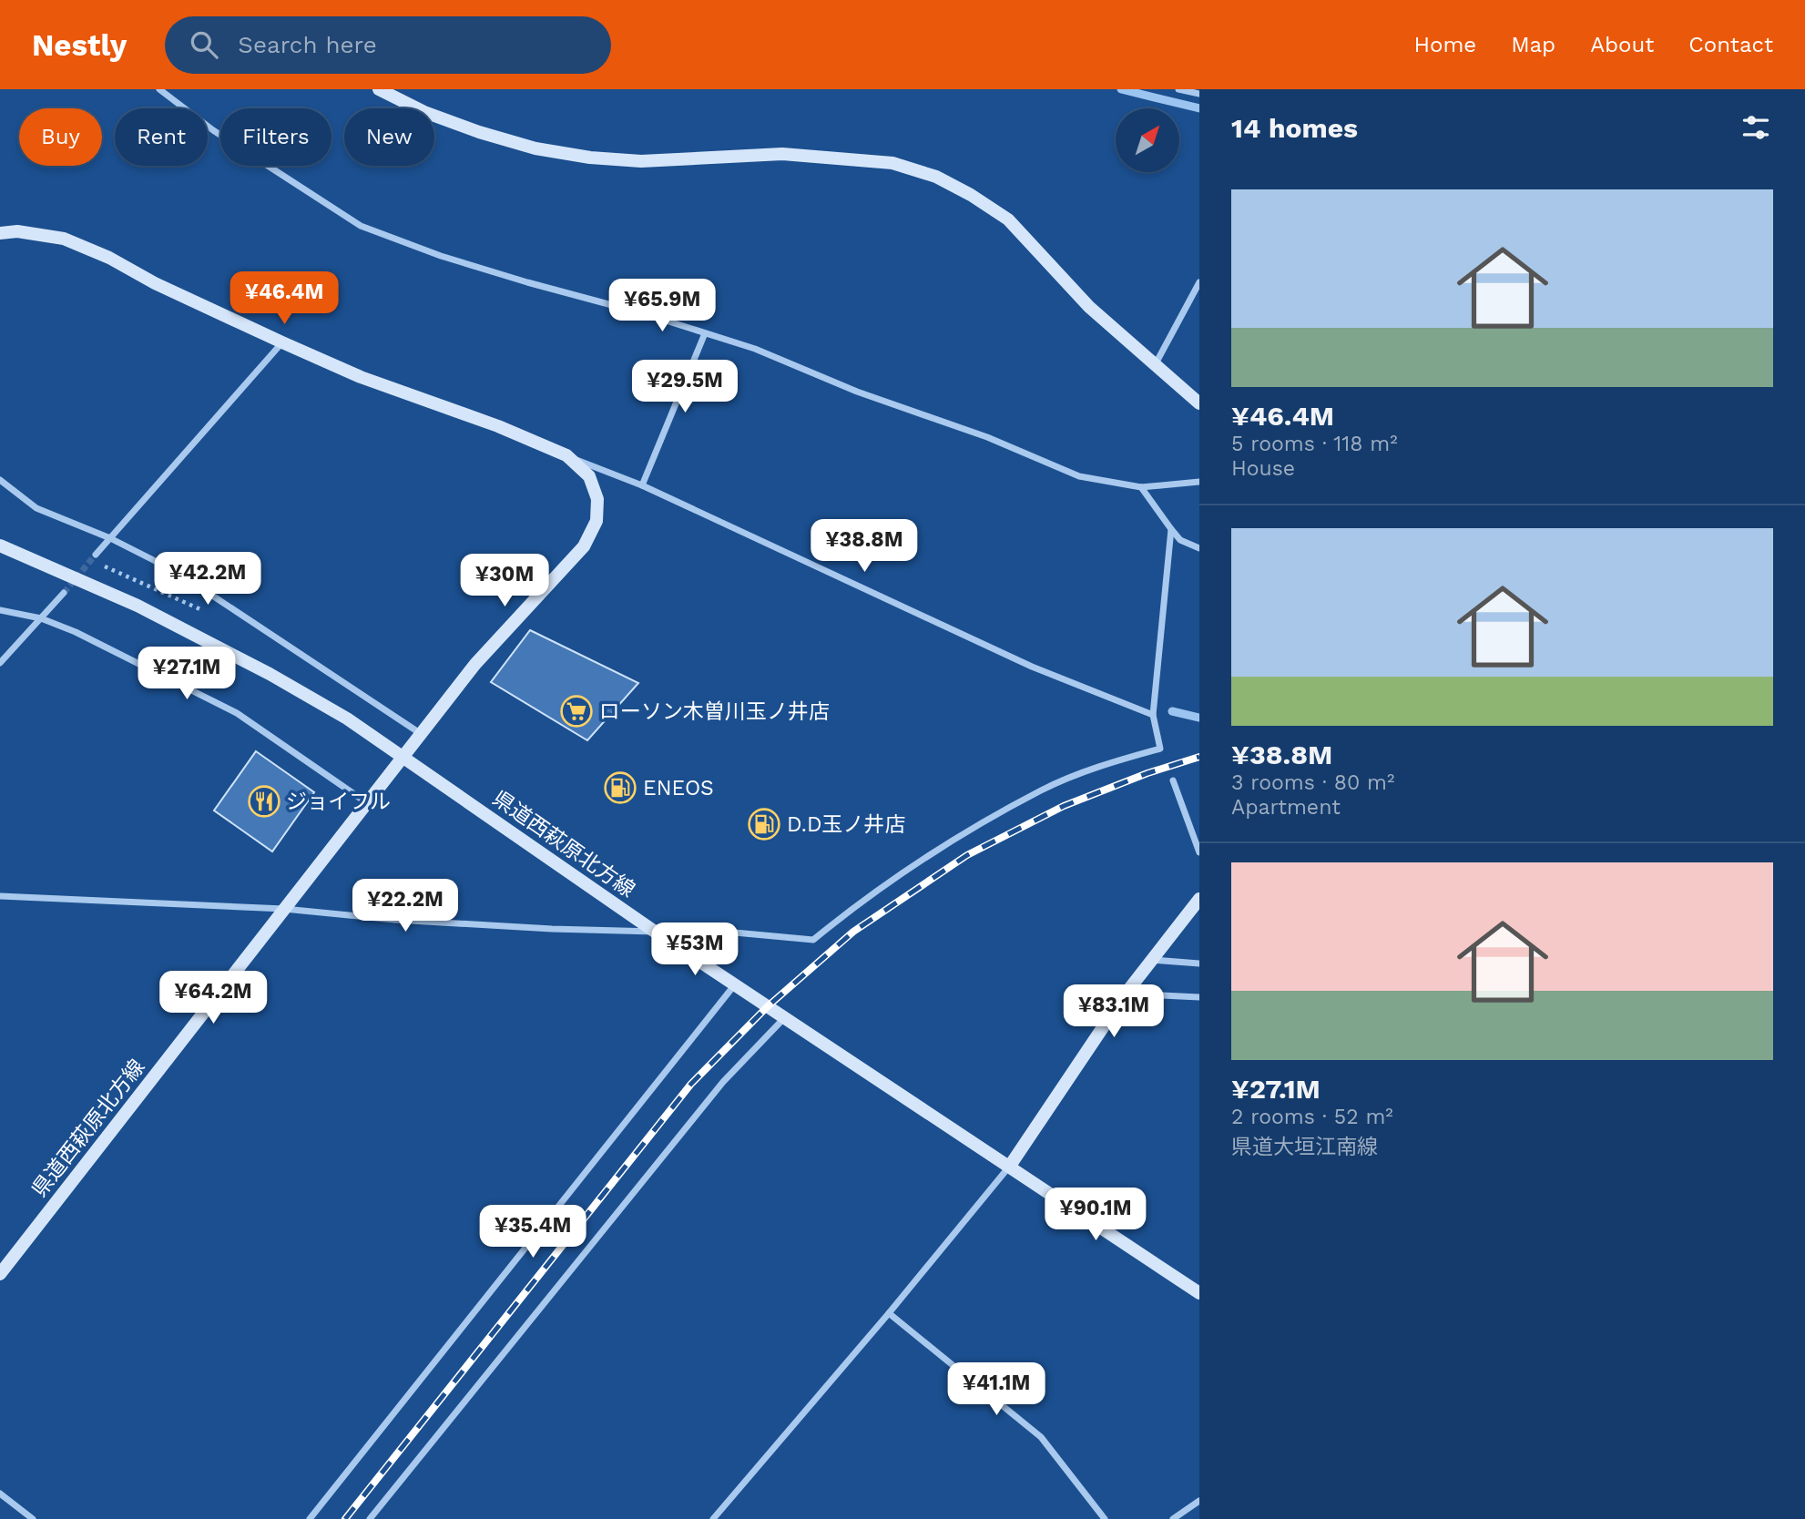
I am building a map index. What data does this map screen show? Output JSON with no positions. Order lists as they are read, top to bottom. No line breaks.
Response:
{"streets":{"main road":["県道西萩原北方線"]},"places":{"supermarket":["ローソン木曽川玉ノ井店"],"fuel station":["ENEOS","D.D玉ノ井店"],"restaurant":["ジョイフル"]},"north":"top right","page":{"header":"Nestly","search":"Search here","nav":["Home","Map","About","Contact"],"heading":"14 homes","chip":["Buy","Rent","Filters","New"],"list":[{"name":"¥46.4M","note":"5 rooms · 118 m² · House"},{"name":"¥38.8M","note":"3 rooms · 80 m² · Apartment"},{"name":"¥27.1M","note":"2 rooms · 52 m² · 県道大垣江南線"}],"price":["¥46.4M","¥65.9M","¥29.5M","¥38.8M","¥42.2M","¥30M","¥27.1M","¥22.2M","¥53M","¥64.2M","¥83.1M","¥90.1M","¥35.4M","¥41.1M"]}}
